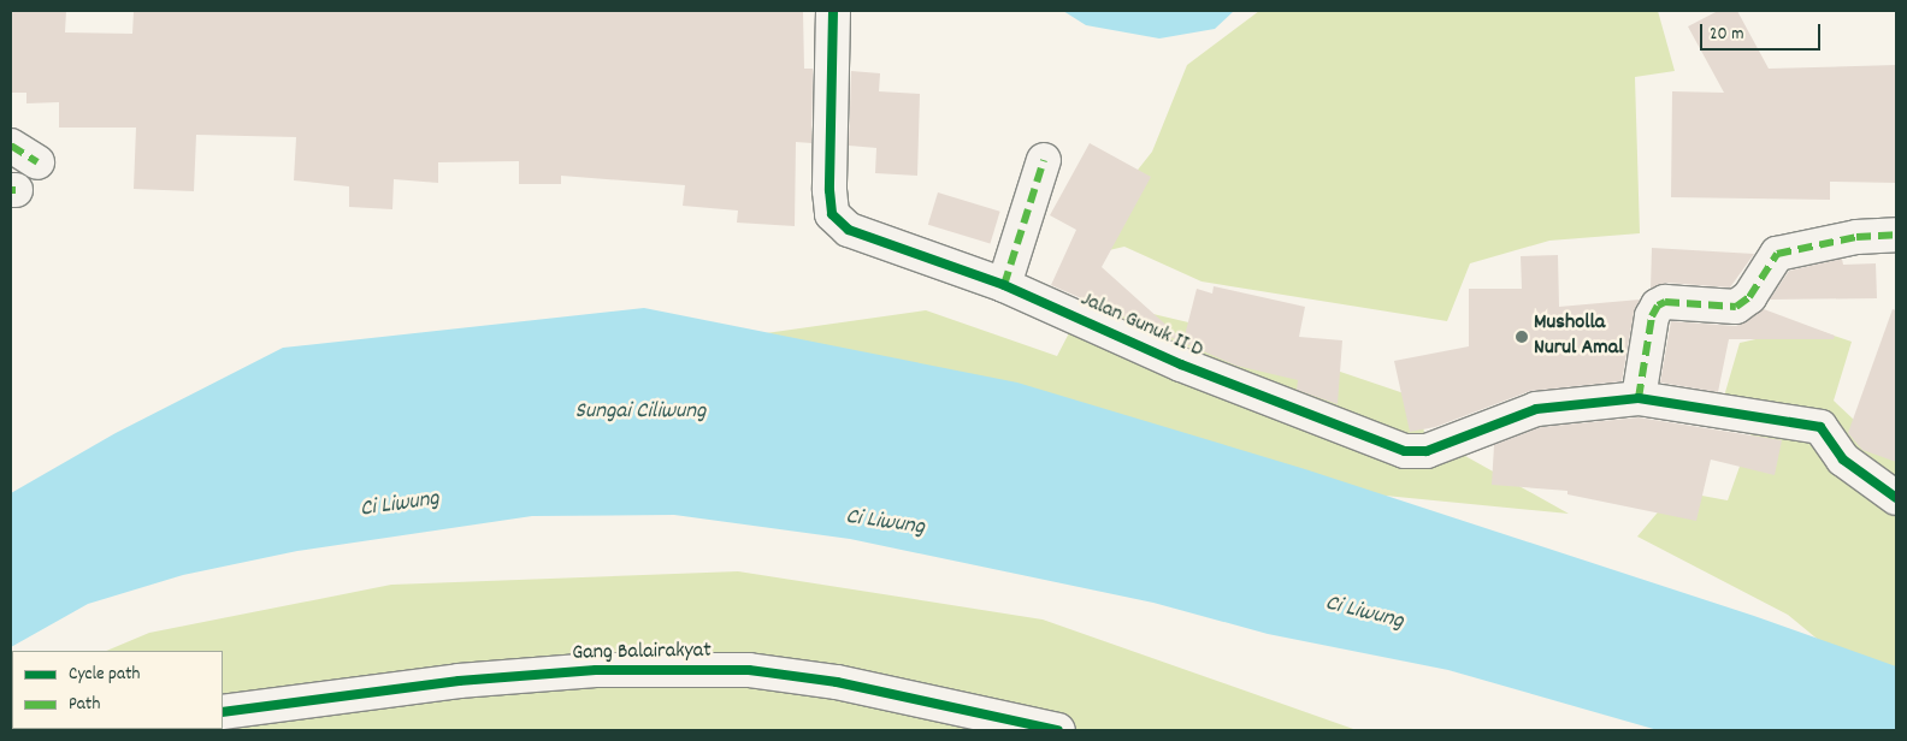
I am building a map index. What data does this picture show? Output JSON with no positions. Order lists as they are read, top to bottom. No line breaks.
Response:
{"streets":{"street":["Jalan Gunuk II D","Gang Balairakyat"]},"water":["Sungai Ciliwung","Ci Liwung"],"places":["Musholla Nurul Amal"],"legend":["Cycle path","Path"],"scale_bar":"20 m"}
